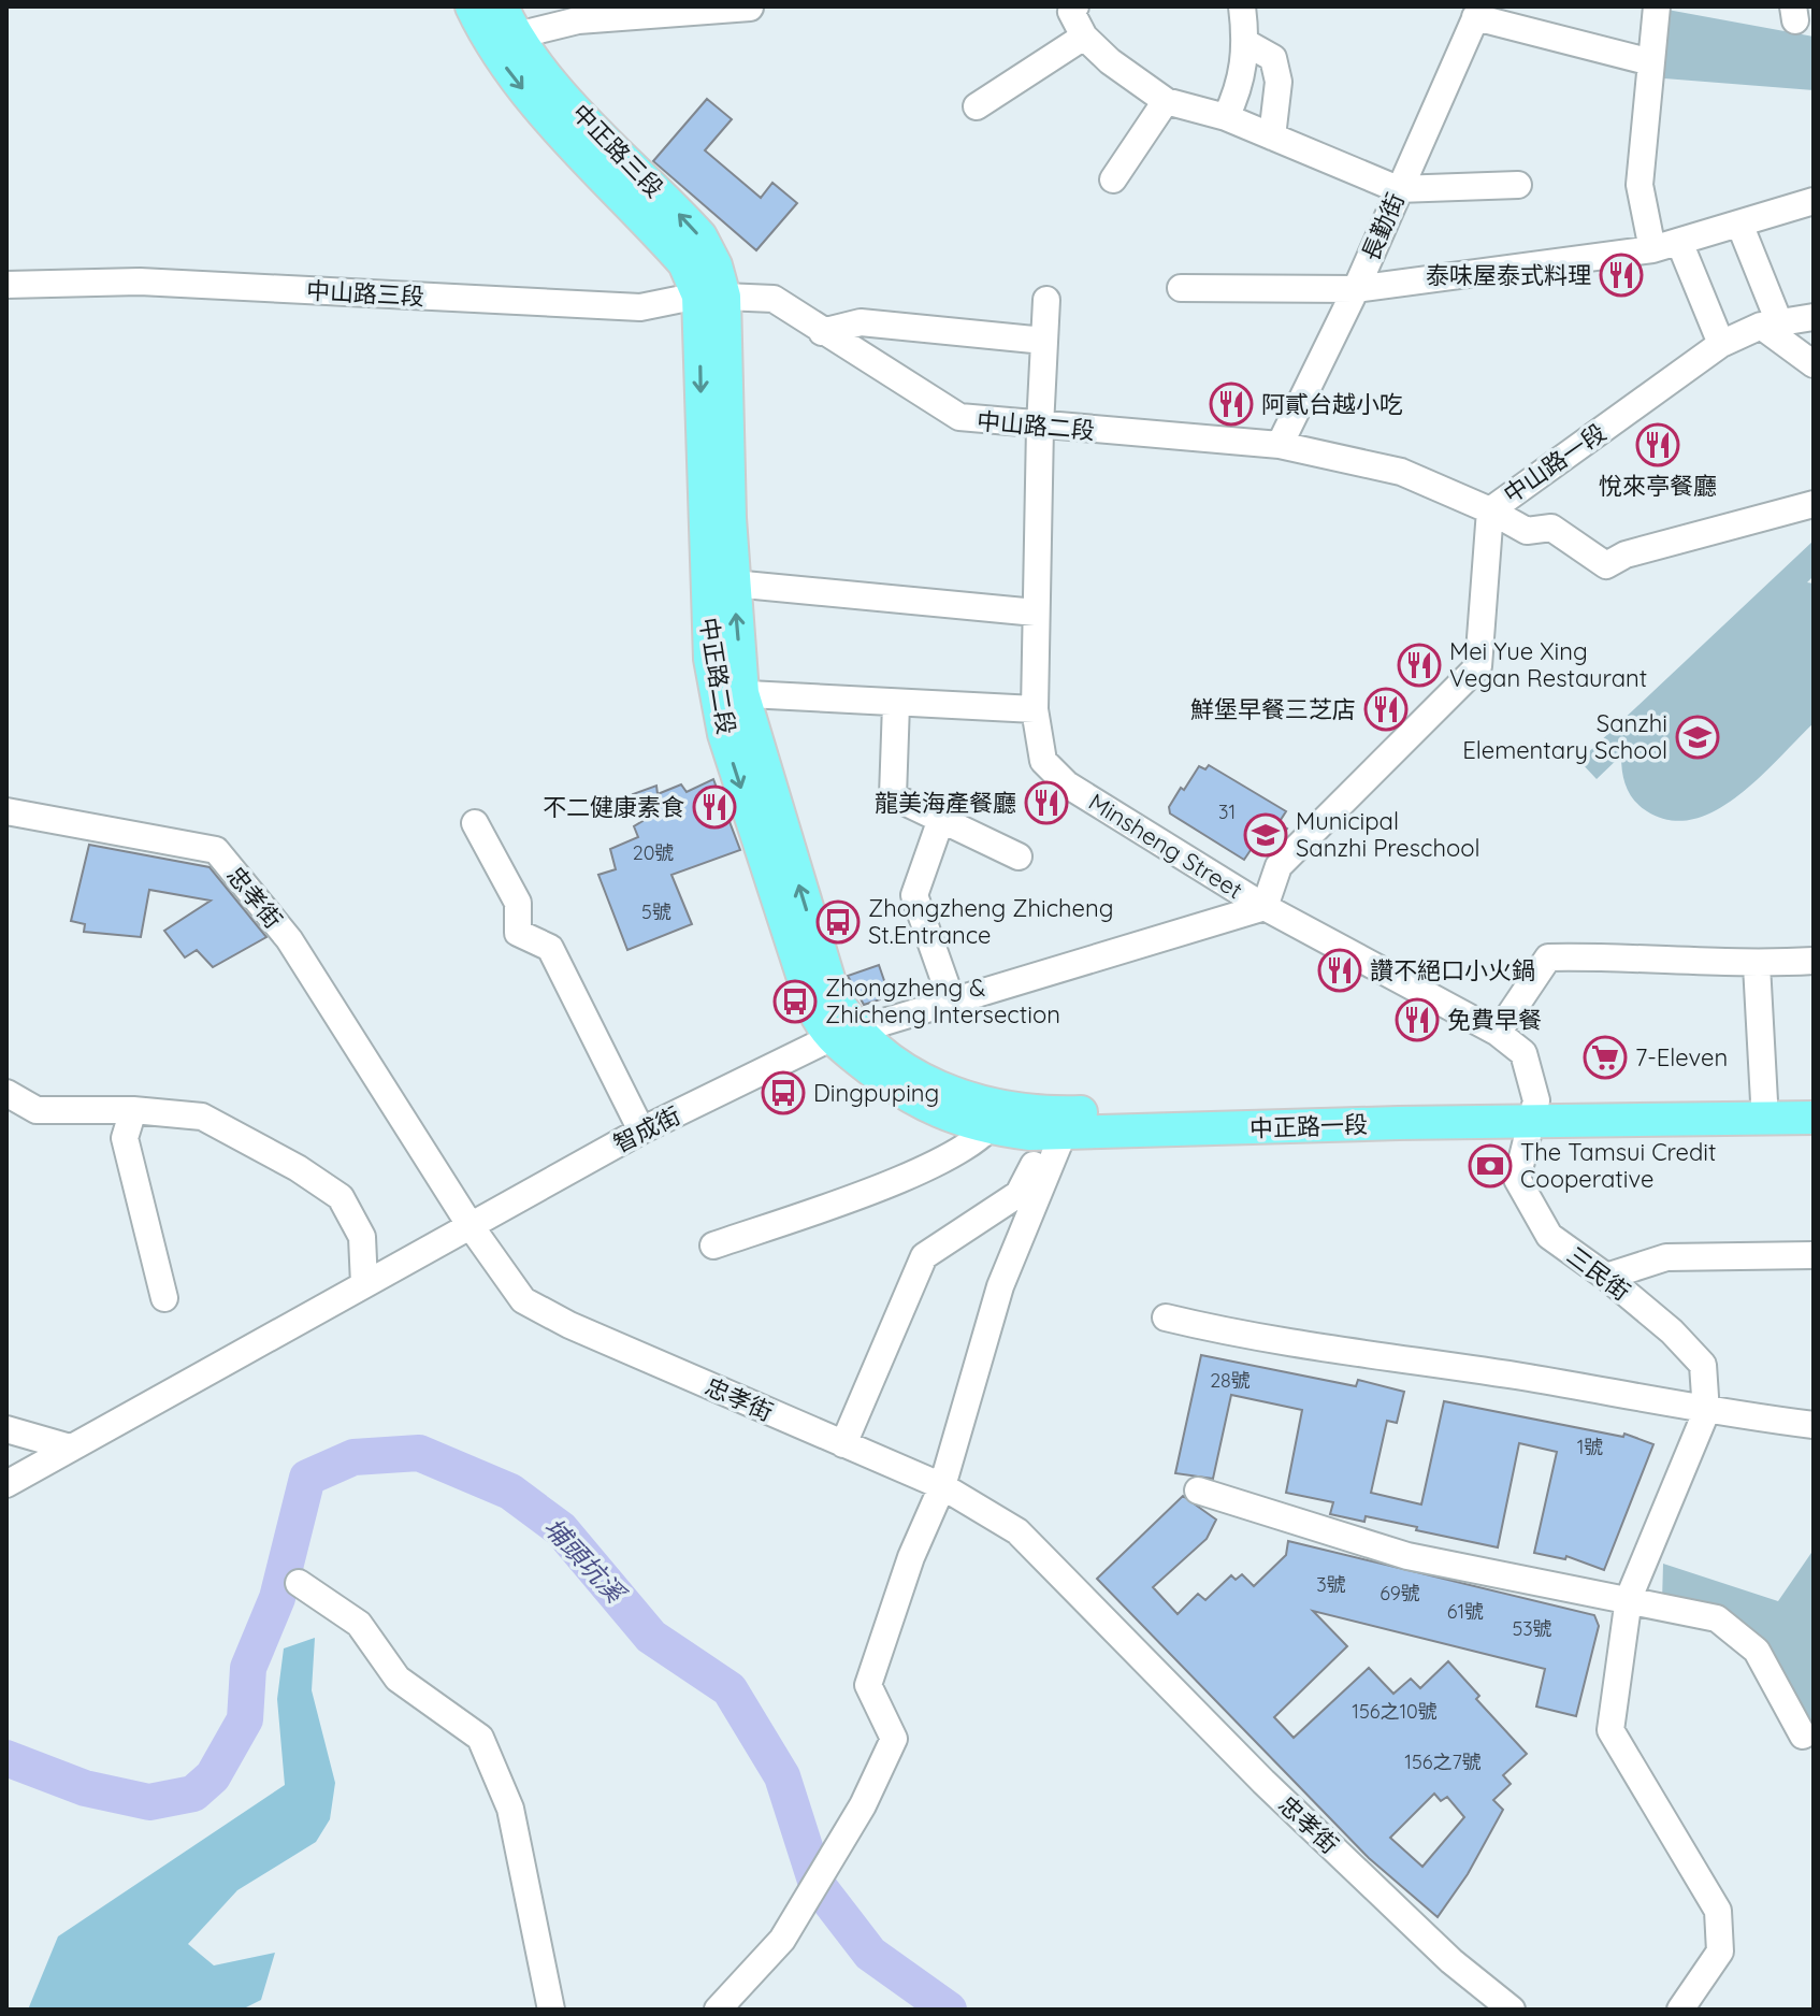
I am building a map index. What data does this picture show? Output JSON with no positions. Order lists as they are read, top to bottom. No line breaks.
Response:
{"streets":{"main road":["中正路三段","中正路二段","中正路一段"],"street":["長勤街","中山路三段","中山路二段","中山路一段","Minsheng Street","忠孝街","智成街","三民街"]},"crossings":[["中正路三段","中山路三段"],["中正路三段","中山路二段"],["中正路三段","中正路二段"],["長勤街","中山路二段"],["長勤街","中山路一段"],["中山路三段","中山路二段"],["中山路三段","中正路二段"],["中山路二段","中山路一段"],["中山路二段","中正路二段"],["中山路二段","Minsheng Street"],["中正路二段","中正路一段"],["中正路二段","智成街"],["Minsheng Street","中正路一段"],["Minsheng Street","智成街"],["Minsheng Street","三民街"],["忠孝街","智成街"],["中正路一段","智成街"],["中正路一段","三民街"]],"water":["埔頭坑溪"],"places":{"restaurant":["泰味屋泰式料理","阿貳台越小吃","悅來亭餐廳","Mei Yue Xing Vegan Restaurant","鮮堡早餐三芝店","龍美海產餐廳","不二健康素食","讚不絕口小火鍋","免費早餐"],"school or university":["Sanzhi Elementary School","Municipal Sanzhi Preschool"],"bus stop":["Zhongzheng Zhicheng St.Entrance","Zhongzheng & Zhicheng Intersection","Dingpuping"],"supermarket":["7-Eleven"],"bank":["The Tamsui Credit Cooperative"]},"house_numbers":["31","20號","5號","28號","1號","3號","69號","61號","53號","156之10號","156之7號"]}
